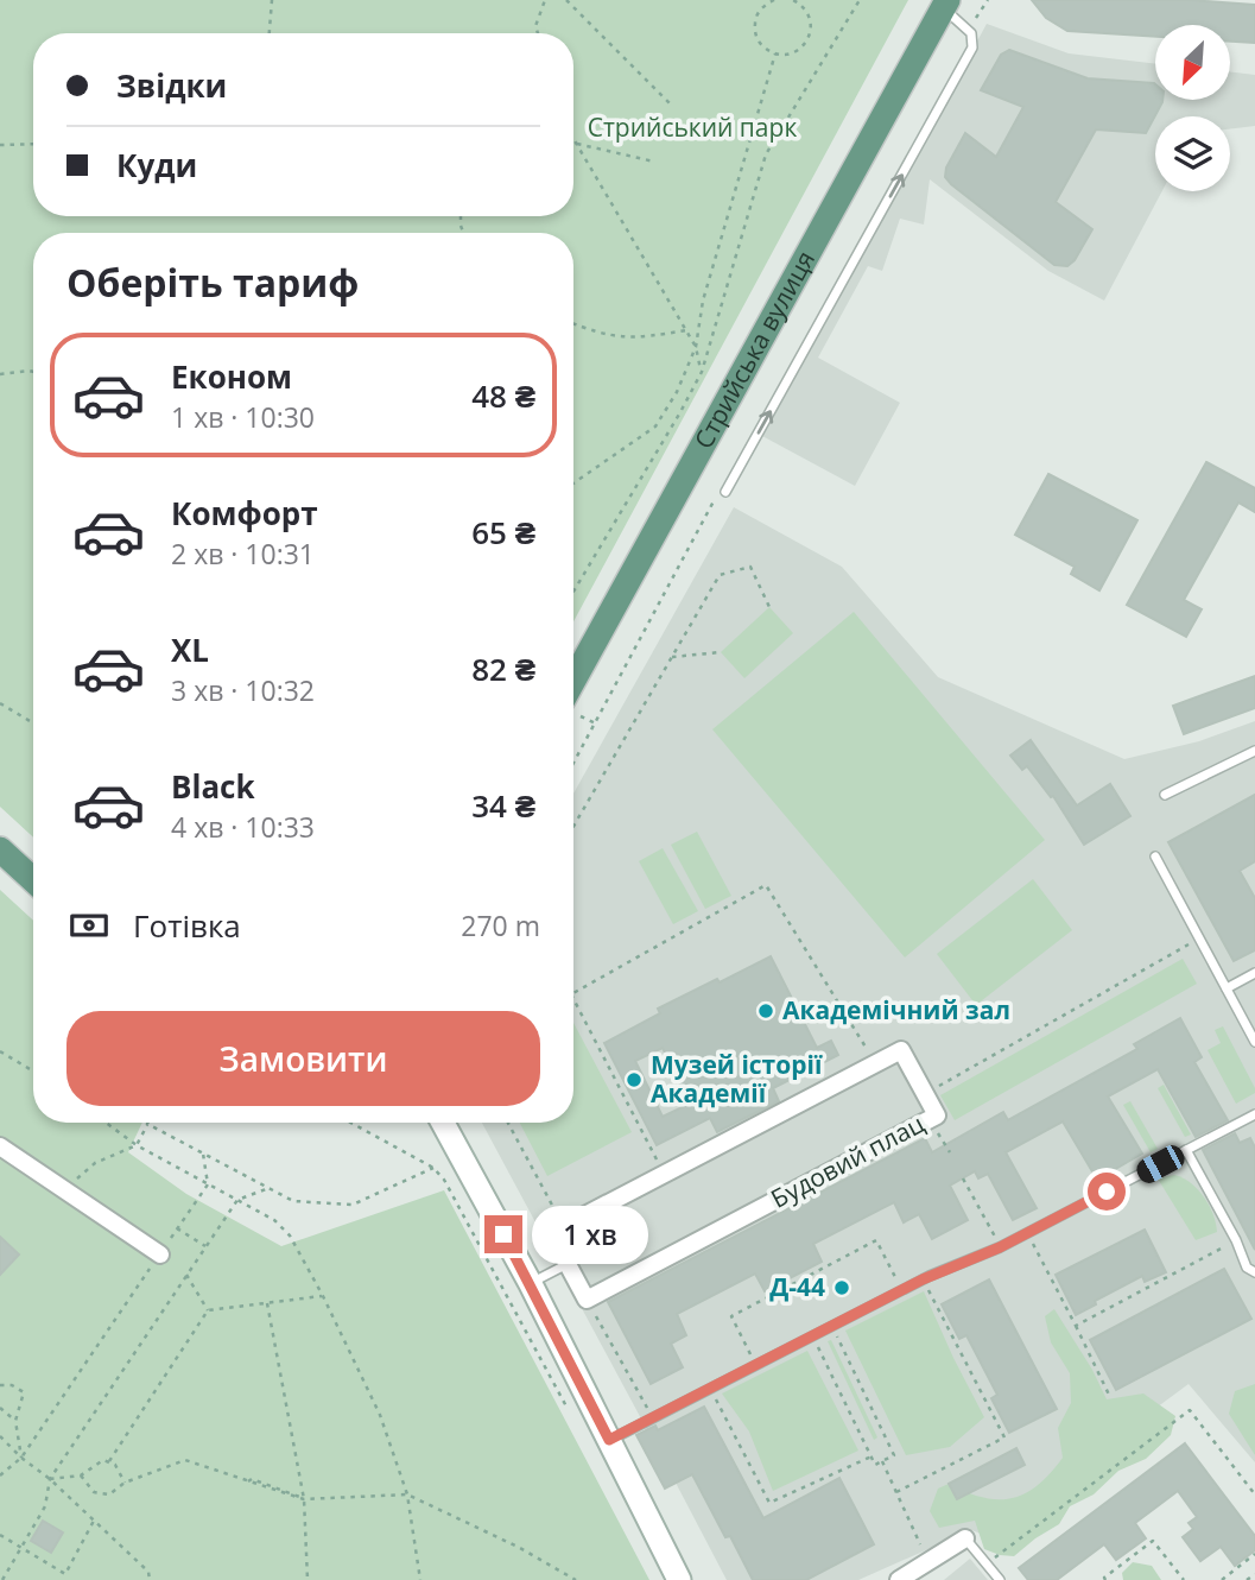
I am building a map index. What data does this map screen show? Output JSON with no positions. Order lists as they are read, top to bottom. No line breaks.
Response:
{"streets":{"main road":["Стрийська вулиця"],"street":["Будовий плац"]},"parks":["Стрийський парк"],"places":["Академічний зал","Музей історії Академії","Д-44"],"north":"bottom left","page":{"banner":["Звідки","Куди"],"heading":"Оберіть тариф","list":[{"name":"Економ","note":"1 хв · 10:30","value":"48 ₴"},{"name":"Комфорт","note":"2 хв · 10:31","value":"65 ₴"},{"name":"XL","note":"3 хв · 10:32","value":"82 ₴"},{"name":"Black","note":"4 хв · 10:33","value":"34 ₴"}],"pay":["Готівка","270 m"],"buttons":"Замовити","bubble":"1 хв"}}
